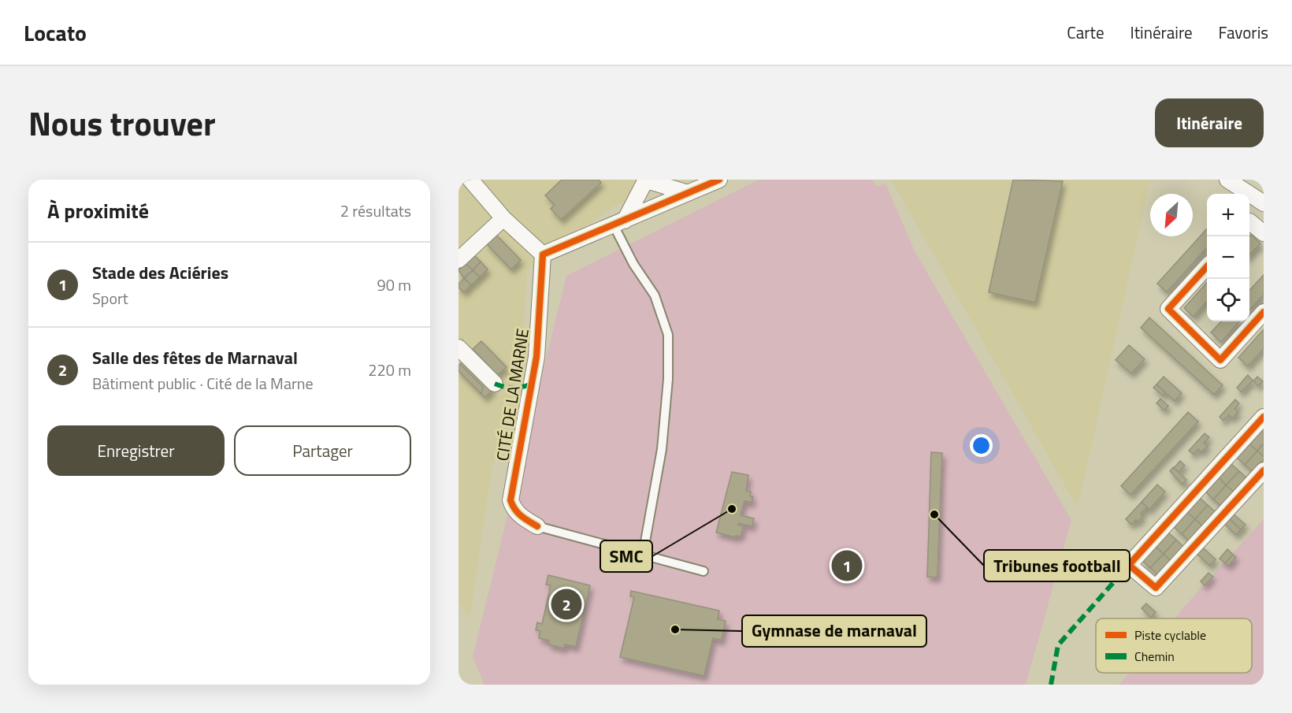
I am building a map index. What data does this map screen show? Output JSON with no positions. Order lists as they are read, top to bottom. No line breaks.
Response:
{"streets":{"street":["CITÉ DE LA MARNE"]},"places":["SMC","Tribunes football","Gymnase de marnaval"],"legend":["Piste cyclable","Chemin"],"north":"bottom left","page":{"header":"Locato","nav":["Carte","Itinéraire","Favoris"],"title":"Nous trouver","buttons":["Itinéraire",["Enregistrer","Partager"]],"heading":["À proximité","2 résultats"],"map_buttons":["+","−"],"list":[{"mark":"1","name":"Stade des Aciéries","note":"Sport","value":"90 m"},{"mark":"2","name":"Salle des fêtes de Marnaval","note":"Bâtiment public · Cité de la Marne","value":"220 m"}],"pins":["1","2"]}}
